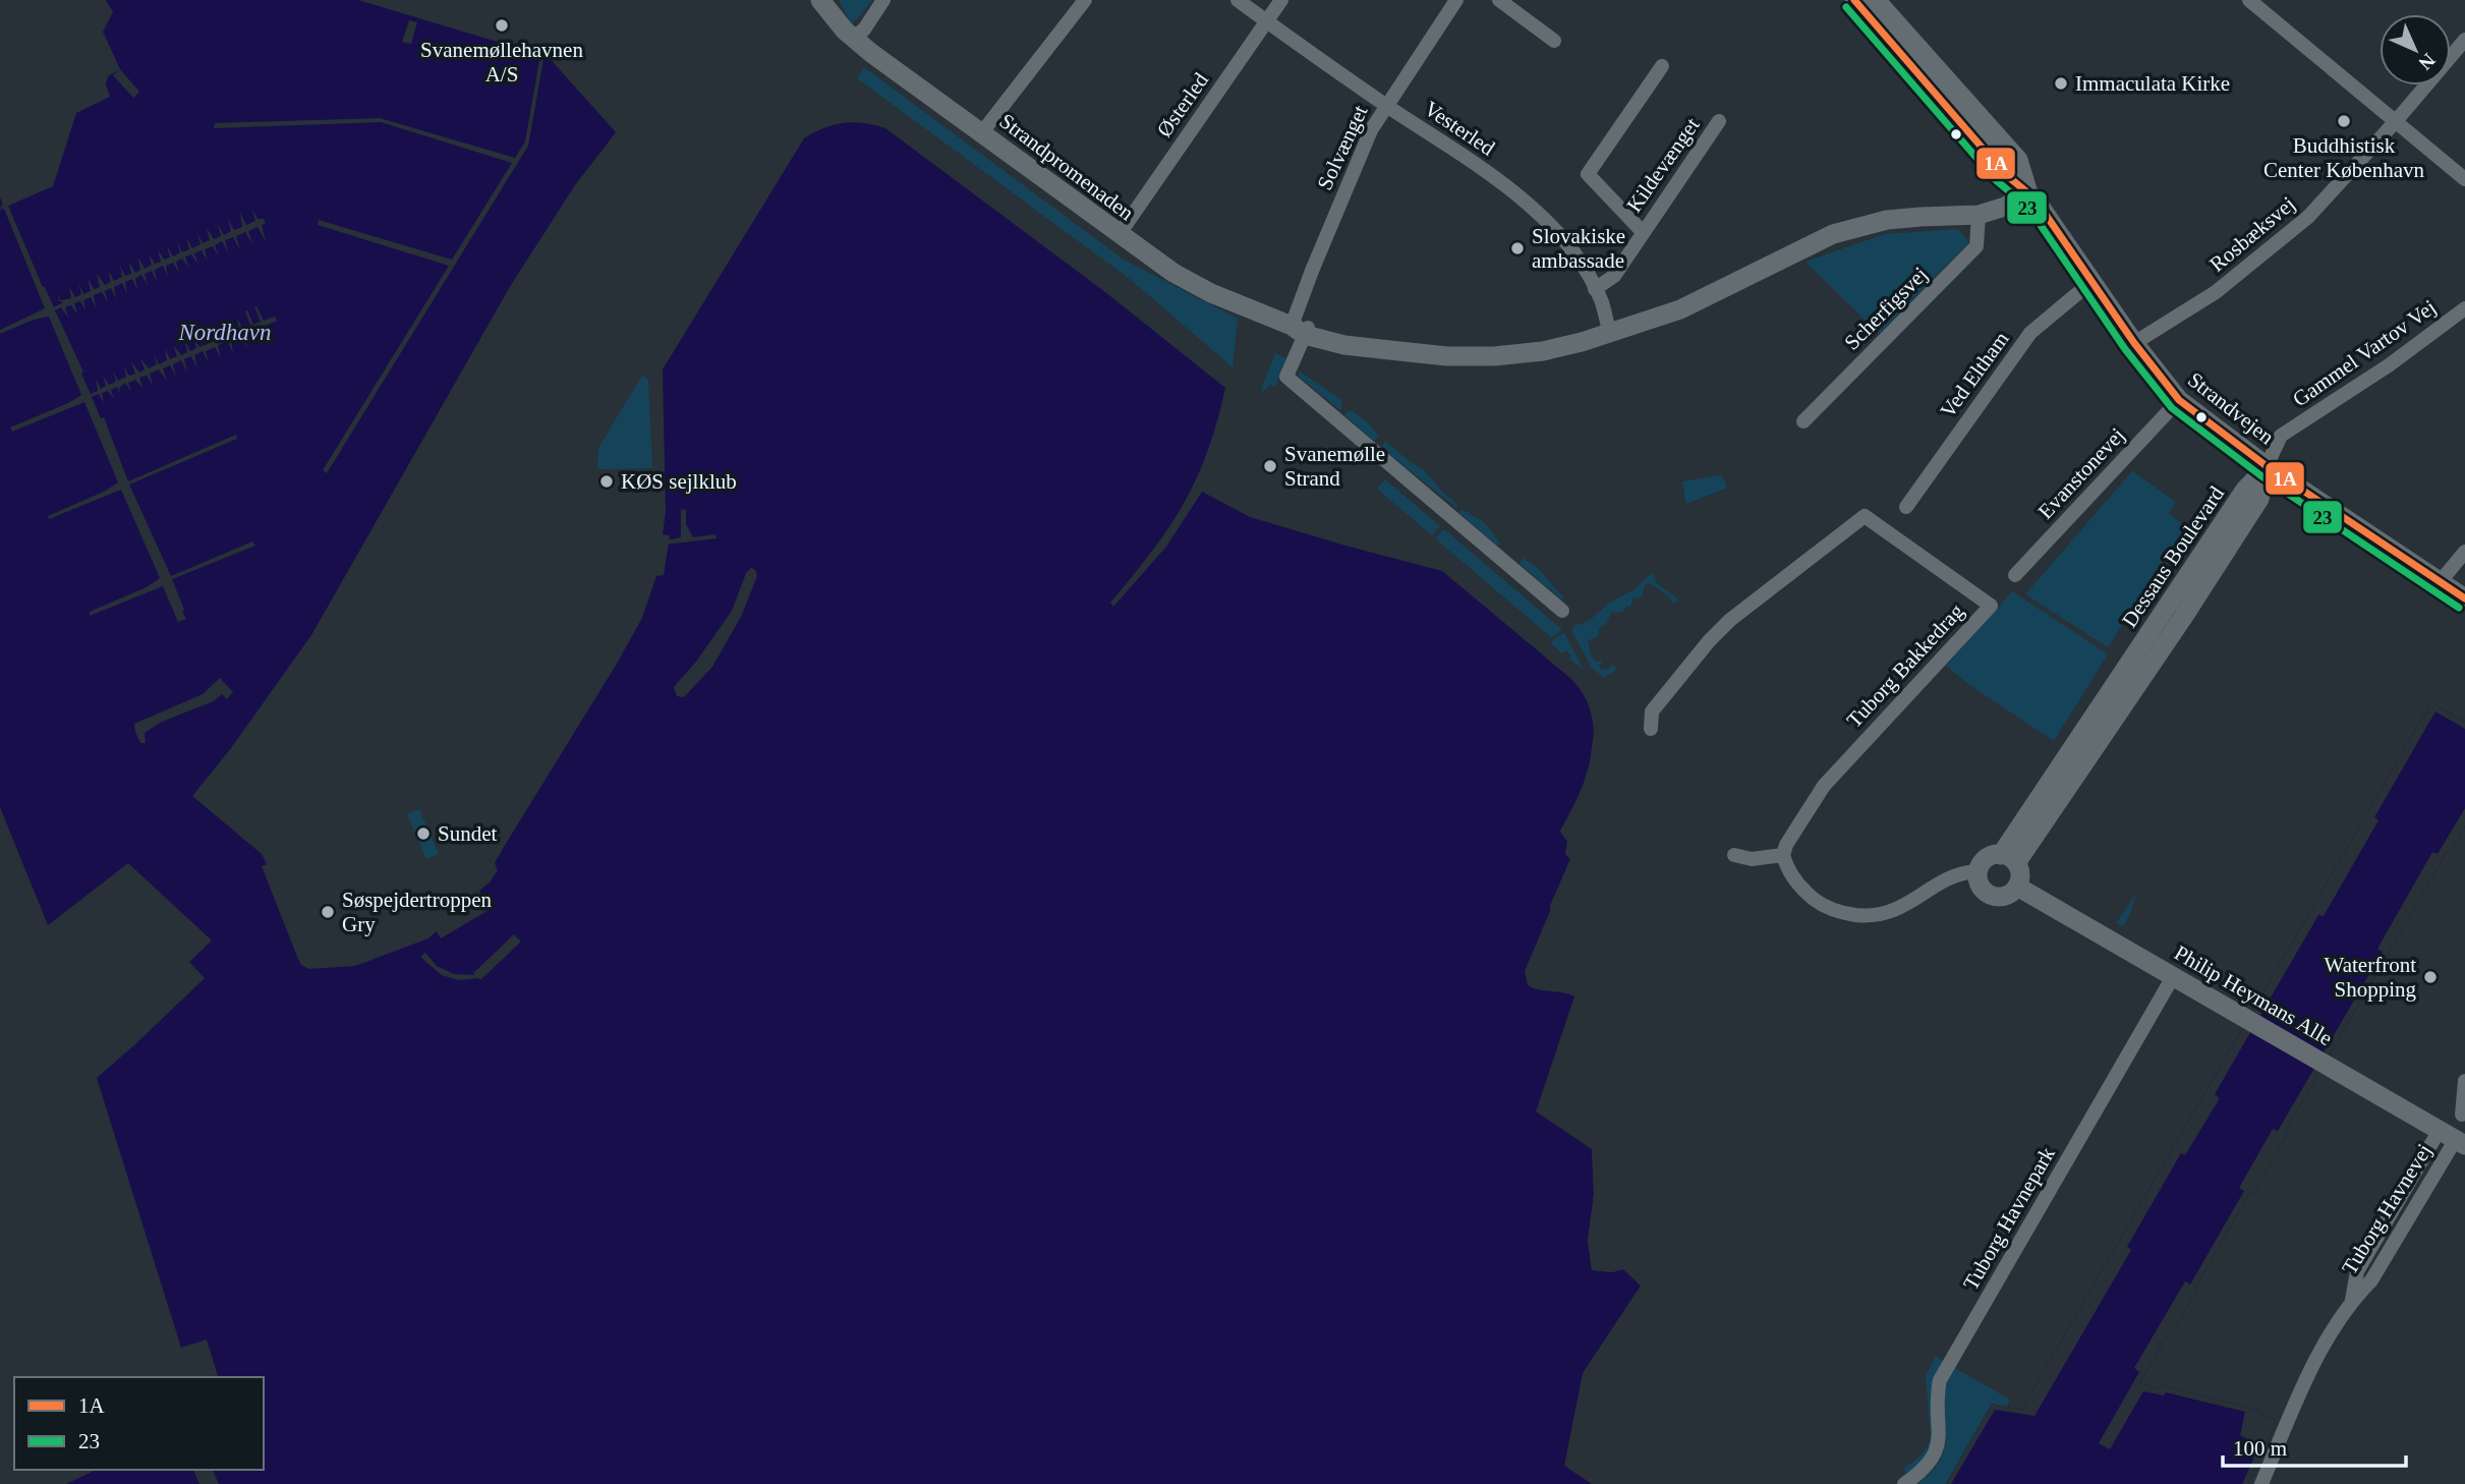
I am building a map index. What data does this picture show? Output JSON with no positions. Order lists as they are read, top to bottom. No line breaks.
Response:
{"streets":{"street":["Østerled","Vesterled","Solvænget","Kildevænget","Strandpromenaden","Rosbæksvej","Scherfigsvej","Gammel Vartov Vej","Ved Eltham","Strandvejen","Evanstonevej","Dessaus Boulevard","Tuborg Bakkedrag","Philip Heymans Alle","Tuborg Havnevej","Tuborg Havnepark"]},"crossings":[["Østerled","Vesterled"],["Østerled","Strandpromenaden"],["Vesterled","Solvænget"],["Vesterled","Kildevænget"],["Vesterled","Strandpromenaden"],["Solvænget","Strandpromenaden"],["Strandpromenaden","Scherfigsvej"],["Strandpromenaden","Strandvejen"],["Rosbæksvej","Strandvejen"],["Gammel Vartov Vej","Strandvejen"],["Gammel Vartov Vej","Dessaus Boulevard"],["Ved Eltham","Strandvejen"],["Strandvejen","Evanstonevej"],["Strandvejen","Dessaus Boulevard"],["Dessaus Boulevard","Philip Heymans Alle"],["Philip Heymans Alle","Tuborg Havnevej"],["Philip Heymans Alle","Tuborg Havnepark"]],"water":["Nordhavn"],"places":["Svanemøllehavnen A/S","Immaculata Kirke","Buddhistisk Center København","Slovakiske ambassade","Svanemølle Strand","KØS sejlklub","Sundet","Søspejdertroppen Gry","Waterfront Shopping"],"lines":["transit line 1A","transit line 23"],"legend":["1A","23"],"scale_bar":"100 m","north":"bottom right"}
